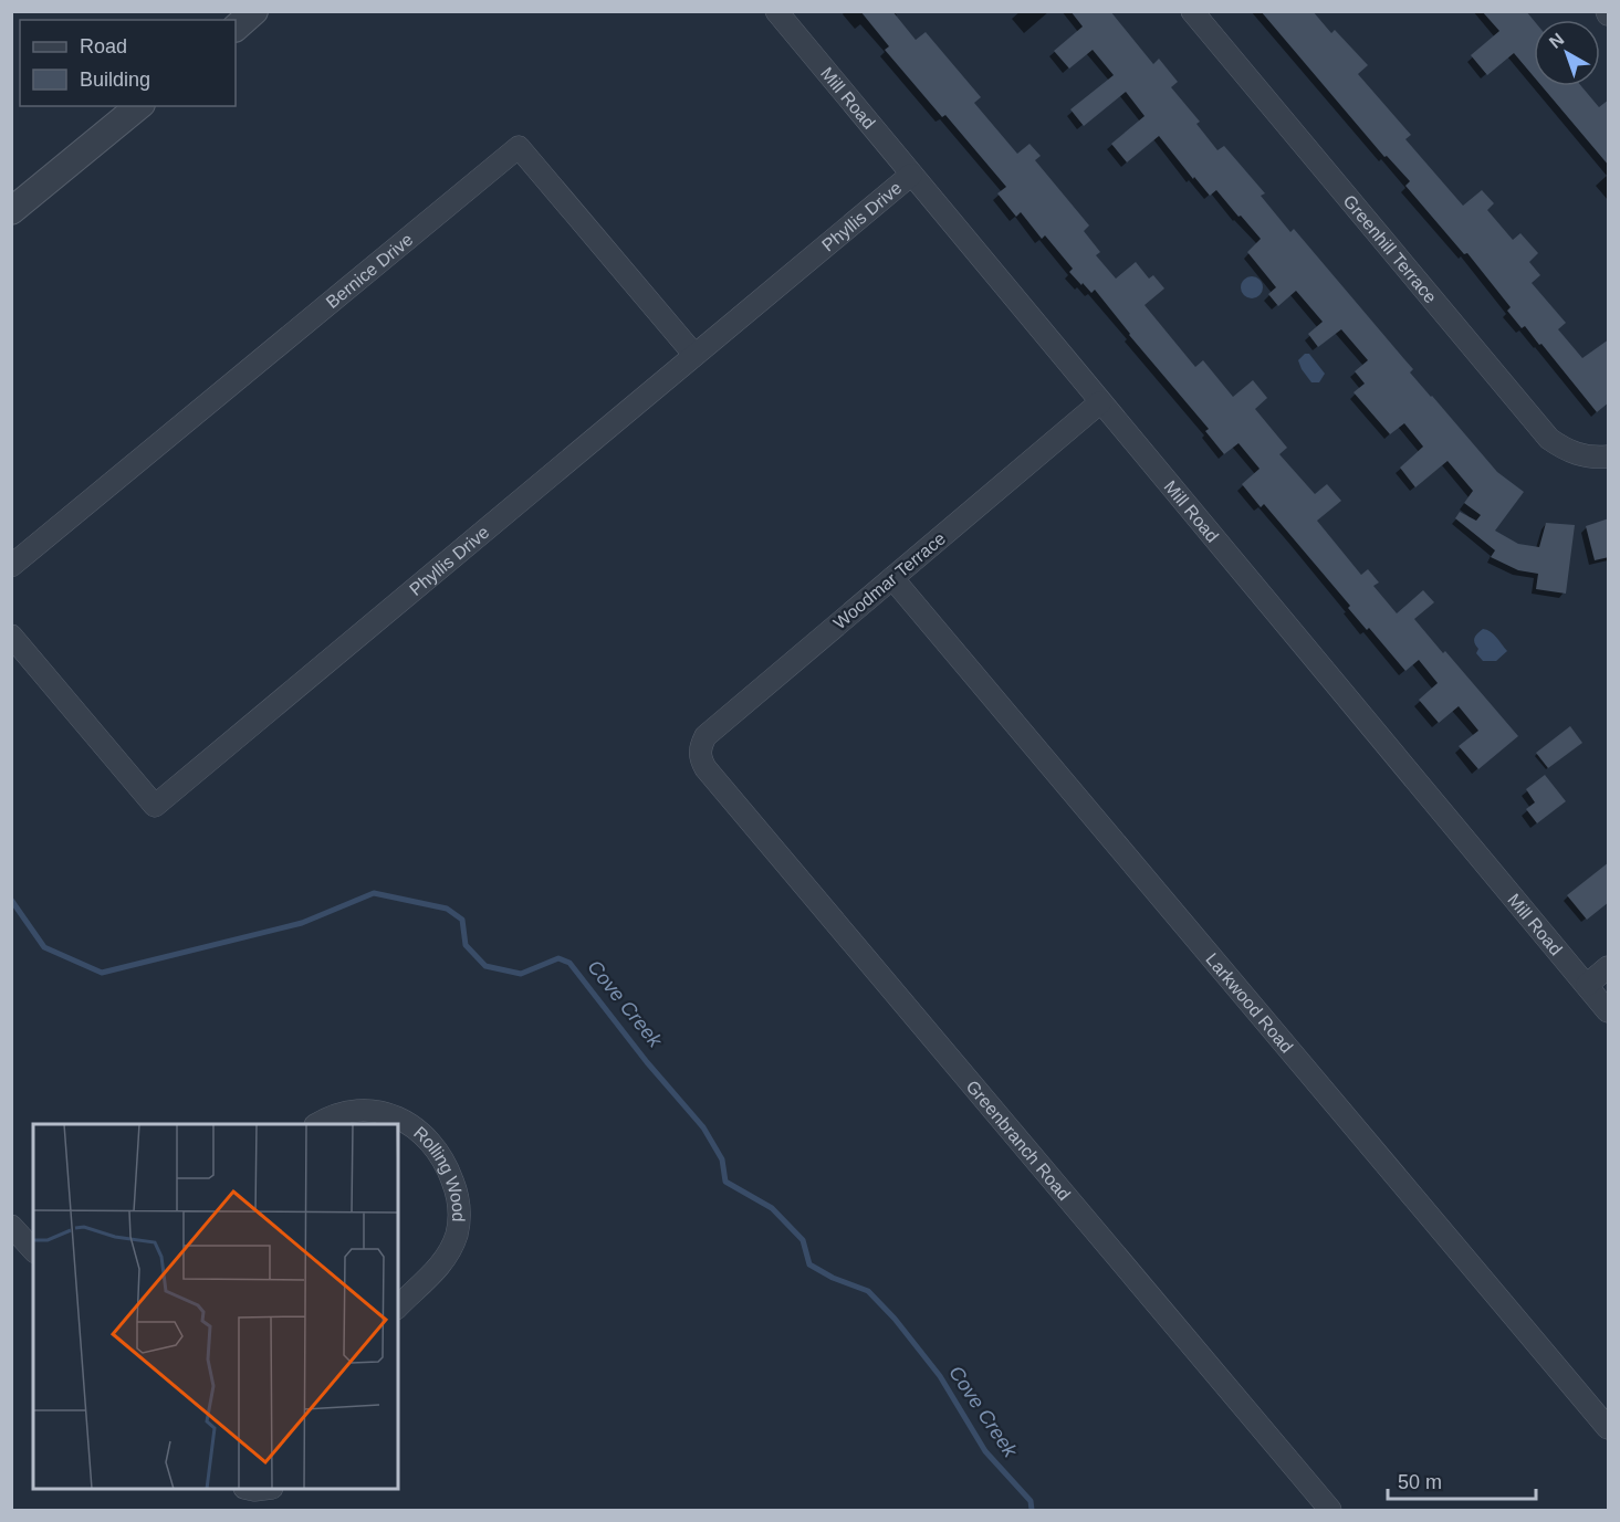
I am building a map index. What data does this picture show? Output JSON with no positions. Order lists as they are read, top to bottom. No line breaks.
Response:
{"streets":{"street":["Mill Road","Phyllis Drive","Greenhill Terrace","Bernice Drive","Woodmar Terrace","Larkwood Road","Greenbranch Road","Rolling Wood"]},"crossings":[["Mill Road","Phyllis Drive"],["Mill Road","Woodmar Terrace"],["Phyllis Drive","Bernice Drive"],["Woodmar Terrace","Larkwood Road"],["Woodmar Terrace","Greenbranch Road"]],"water":["Cove Creek"],"legend":["Road","Building"],"scale_bar":"50 m","north":"top left"}
